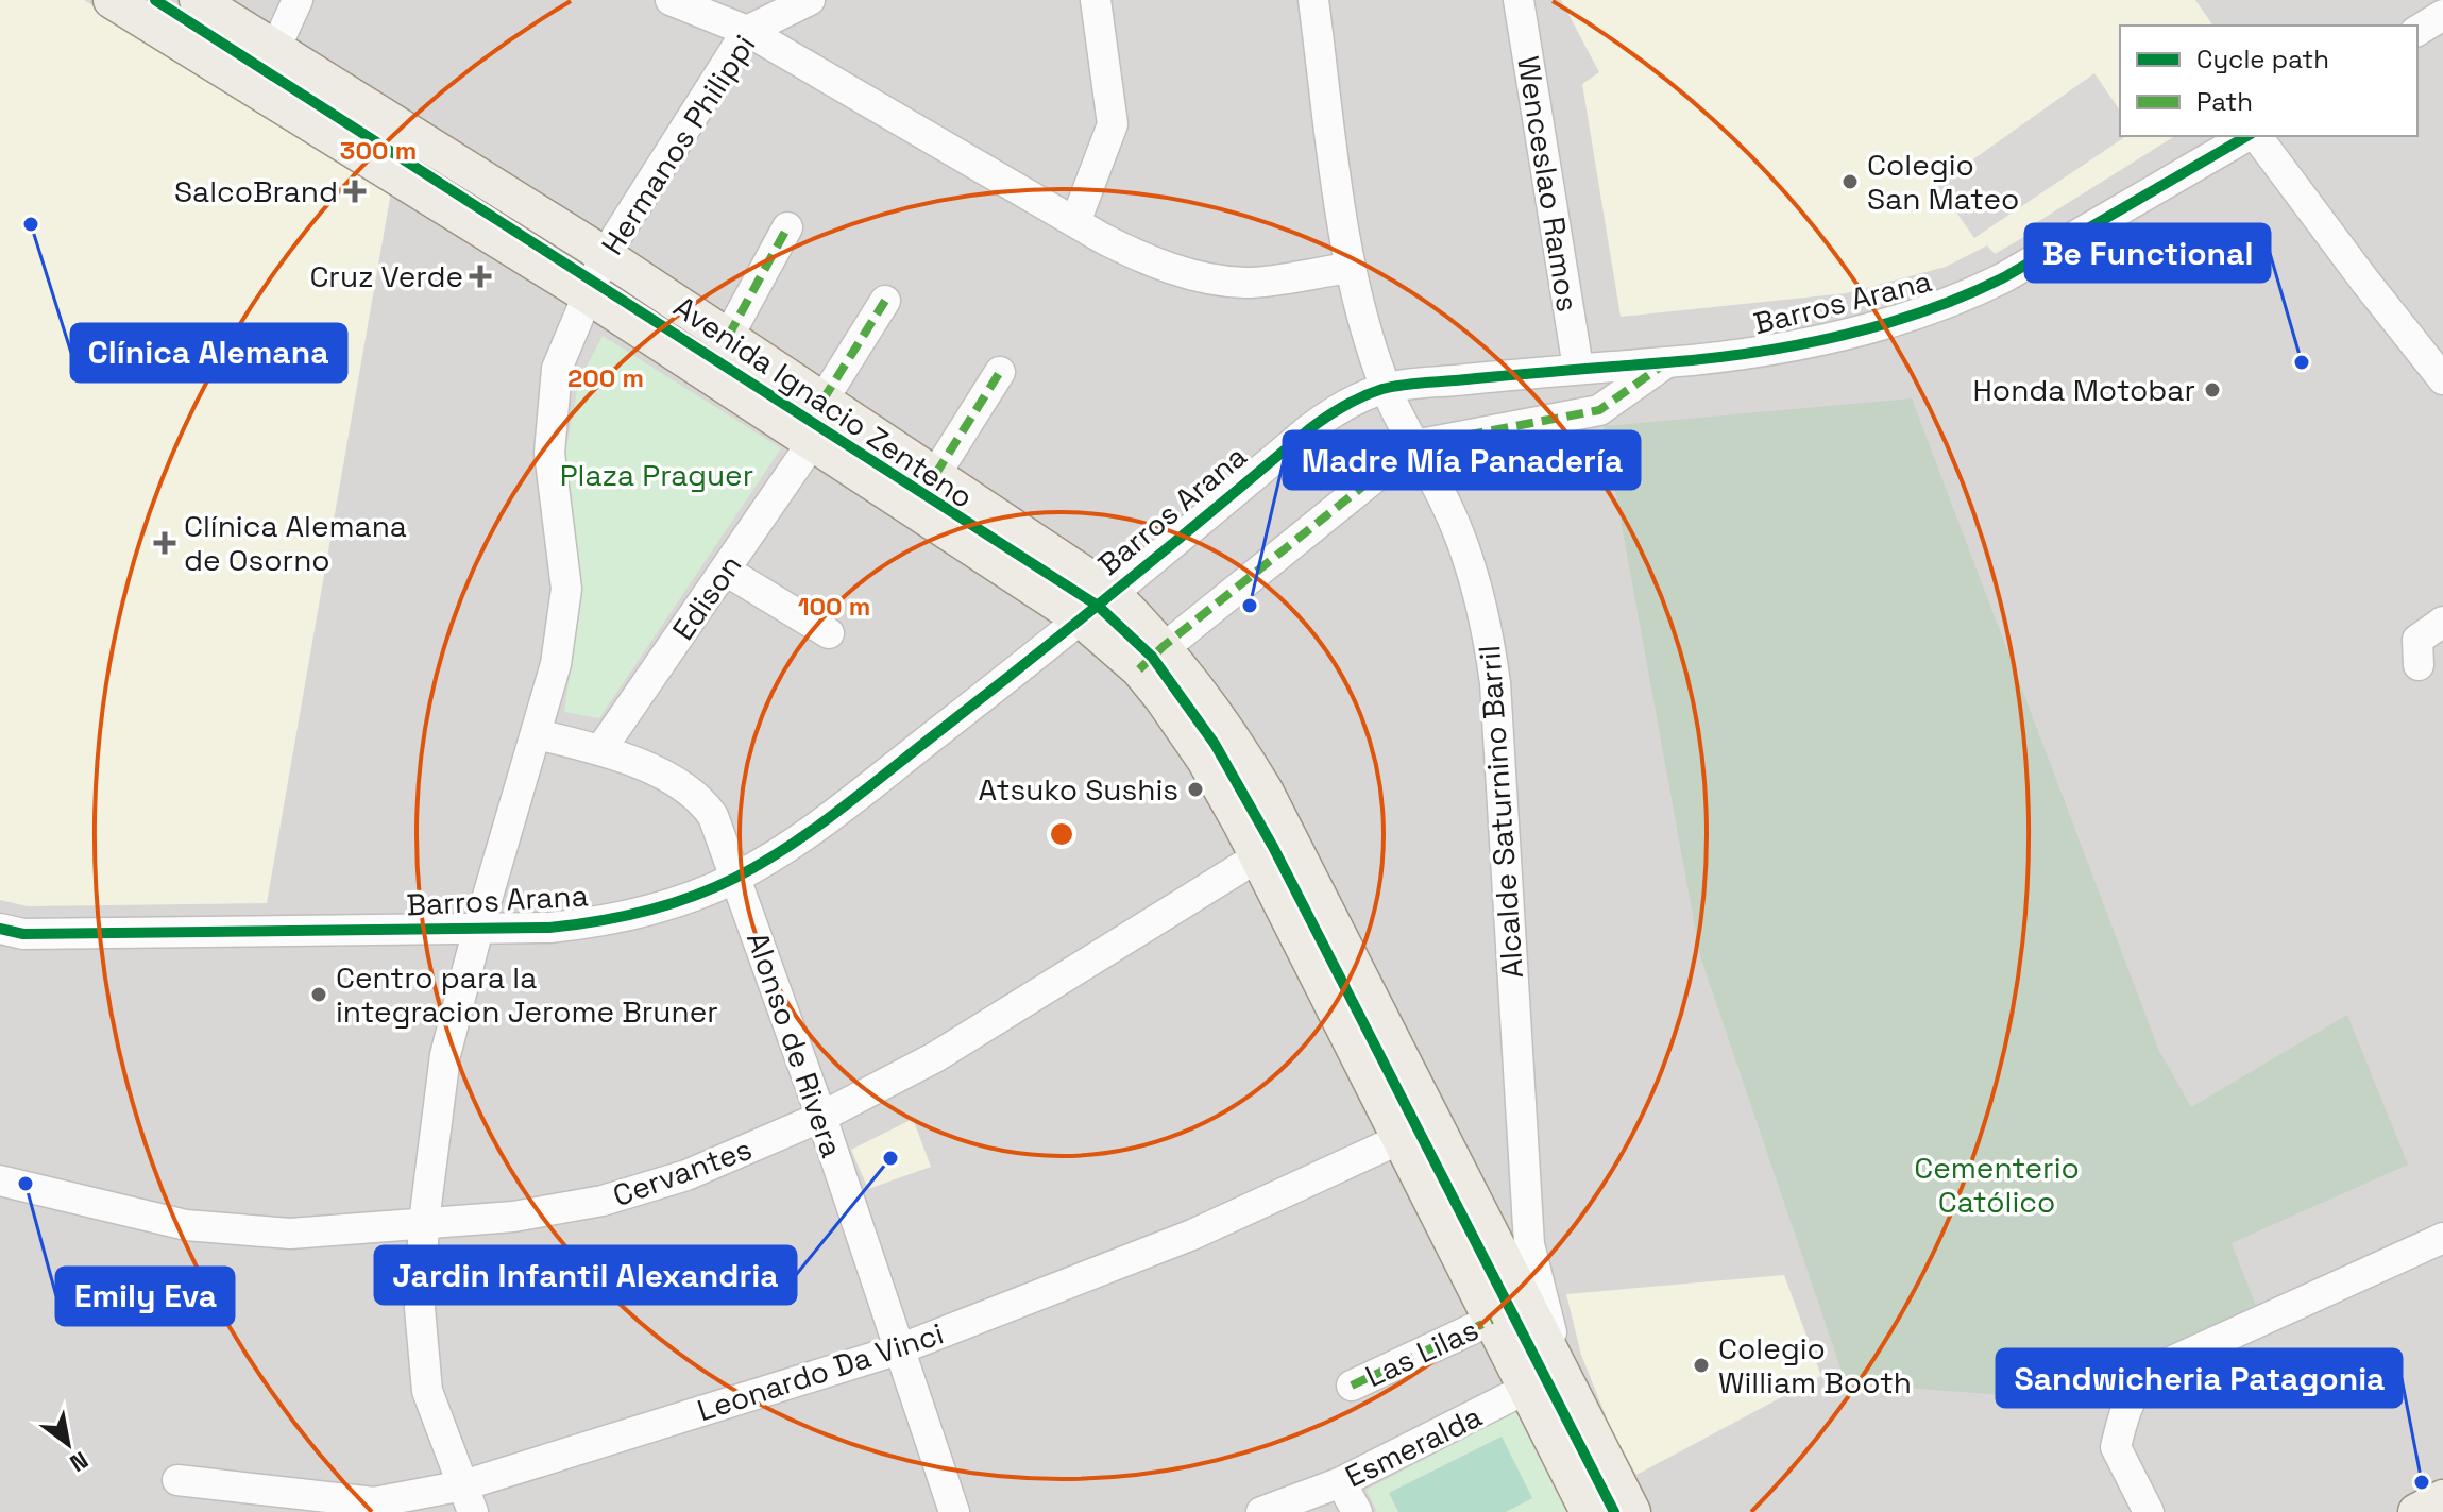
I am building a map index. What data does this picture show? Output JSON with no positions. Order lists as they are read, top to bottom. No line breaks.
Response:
{"streets":{"main road":["Avenida Ignacio Zenteno"],"street":["Hermanos Philippi","Wenceslao Ramos","Barros Arana","Edison","Alcalde Saturnino Barril","Alonso de Rivera","Cervantes","Las Lilas","Leonardo Da Vinci","Esmeralda"]},"crossings":[["Hermanos Philippi","Barros Arana"],["Hermanos Philippi","Avenida Ignacio Zenteno"],["Hermanos Philippi","Alonso de Rivera"],["Hermanos Philippi","Cervantes"],["Hermanos Philippi","Leonardo Da Vinci"],["Wenceslao Ramos","Barros Arana"],["Barros Arana","Avenida Ignacio Zenteno"],["Barros Arana","Alcalde Saturnino Barril"],["Barros Arana","Alonso de Rivera"],["Avenida Ignacio Zenteno","Edison"],["Avenida Ignacio Zenteno","Alcalde Saturnino Barril"],["Avenida Ignacio Zenteno","Cervantes"],["Avenida Ignacio Zenteno","Las Lilas"],["Avenida Ignacio Zenteno","Leonardo Da Vinci"],["Avenida Ignacio Zenteno","Esmeralda"],["Edison","Alonso de Rivera"],["Alonso de Rivera","Cervantes"],["Alonso de Rivera","Leonardo Da Vinci"]],"parks":["Plaza Praguer","Cementerio Católico"],"places":{"other":["Colegio San Mateo","Clínica Alemana","Be Functional","Honda Motobar","Madre Mía Panadería","Atsuko Sushis","Centro para la integracion Jerome Bruner","Jardin Infantil Alexandria","Emily Eva","Colegio William Booth","Sandwicheria Patagonia"],"health":["SalcoBrand","Cruz Verde","Clínica Alemana de Osorno"]},"legend":["Cycle path","Path"],"north":"bottom right","rings":["300 m","200 m","100 m"]}
